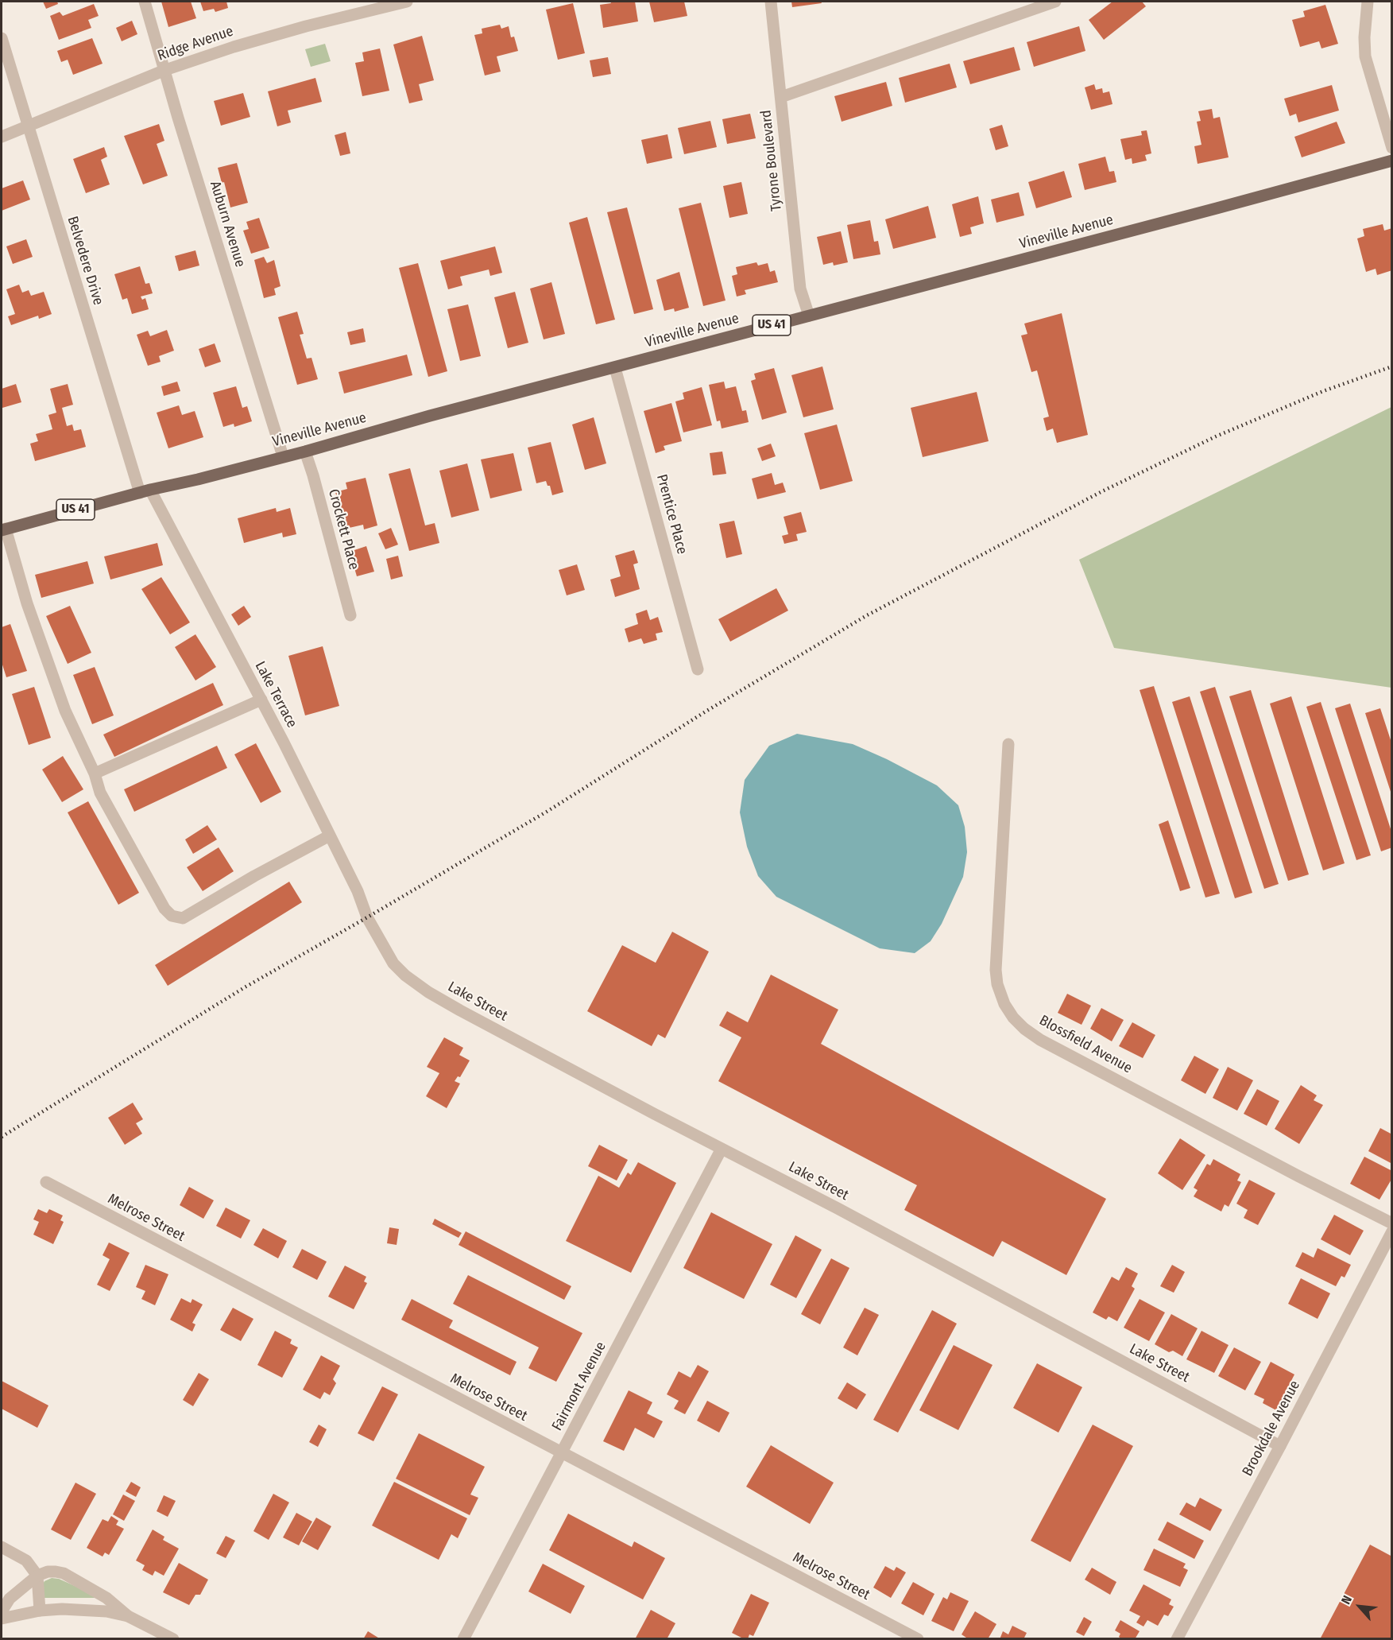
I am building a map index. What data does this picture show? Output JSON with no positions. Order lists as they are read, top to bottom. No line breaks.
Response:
{"streets":{"main road":["Vineville Avenue","US 41"],"street":["Ridge Avenue","Tyrone Boulevard","Auburn Avenue","Belvedere Drive","Prentice Place","Crockett Place","Lake Terrace","Lake Street","Blossfield Avenue","Melrose Street","Fairmont Avenue","Brookdale Avenue"]},"crossings":[["Ridge Avenue","Auburn Avenue"],["Ridge Avenue","Belvedere Drive"],["Tyrone Boulevard","Vineville Avenue"],["Auburn Avenue","Vineville Avenue"],["Vineville Avenue","Belvedere Drive"],["Vineville Avenue","Prentice Place"],["Vineville Avenue","Crockett Place"],["Vineville Avenue","Lake Terrace"],["Belvedere Drive","Lake Terrace"],["Lake Terrace","Lake Street"],["Lake Street","Fairmont Avenue"],["Lake Street","Brookdale Avenue"],["Melrose Street","Fairmont Avenue"]],"north":"top left"}
